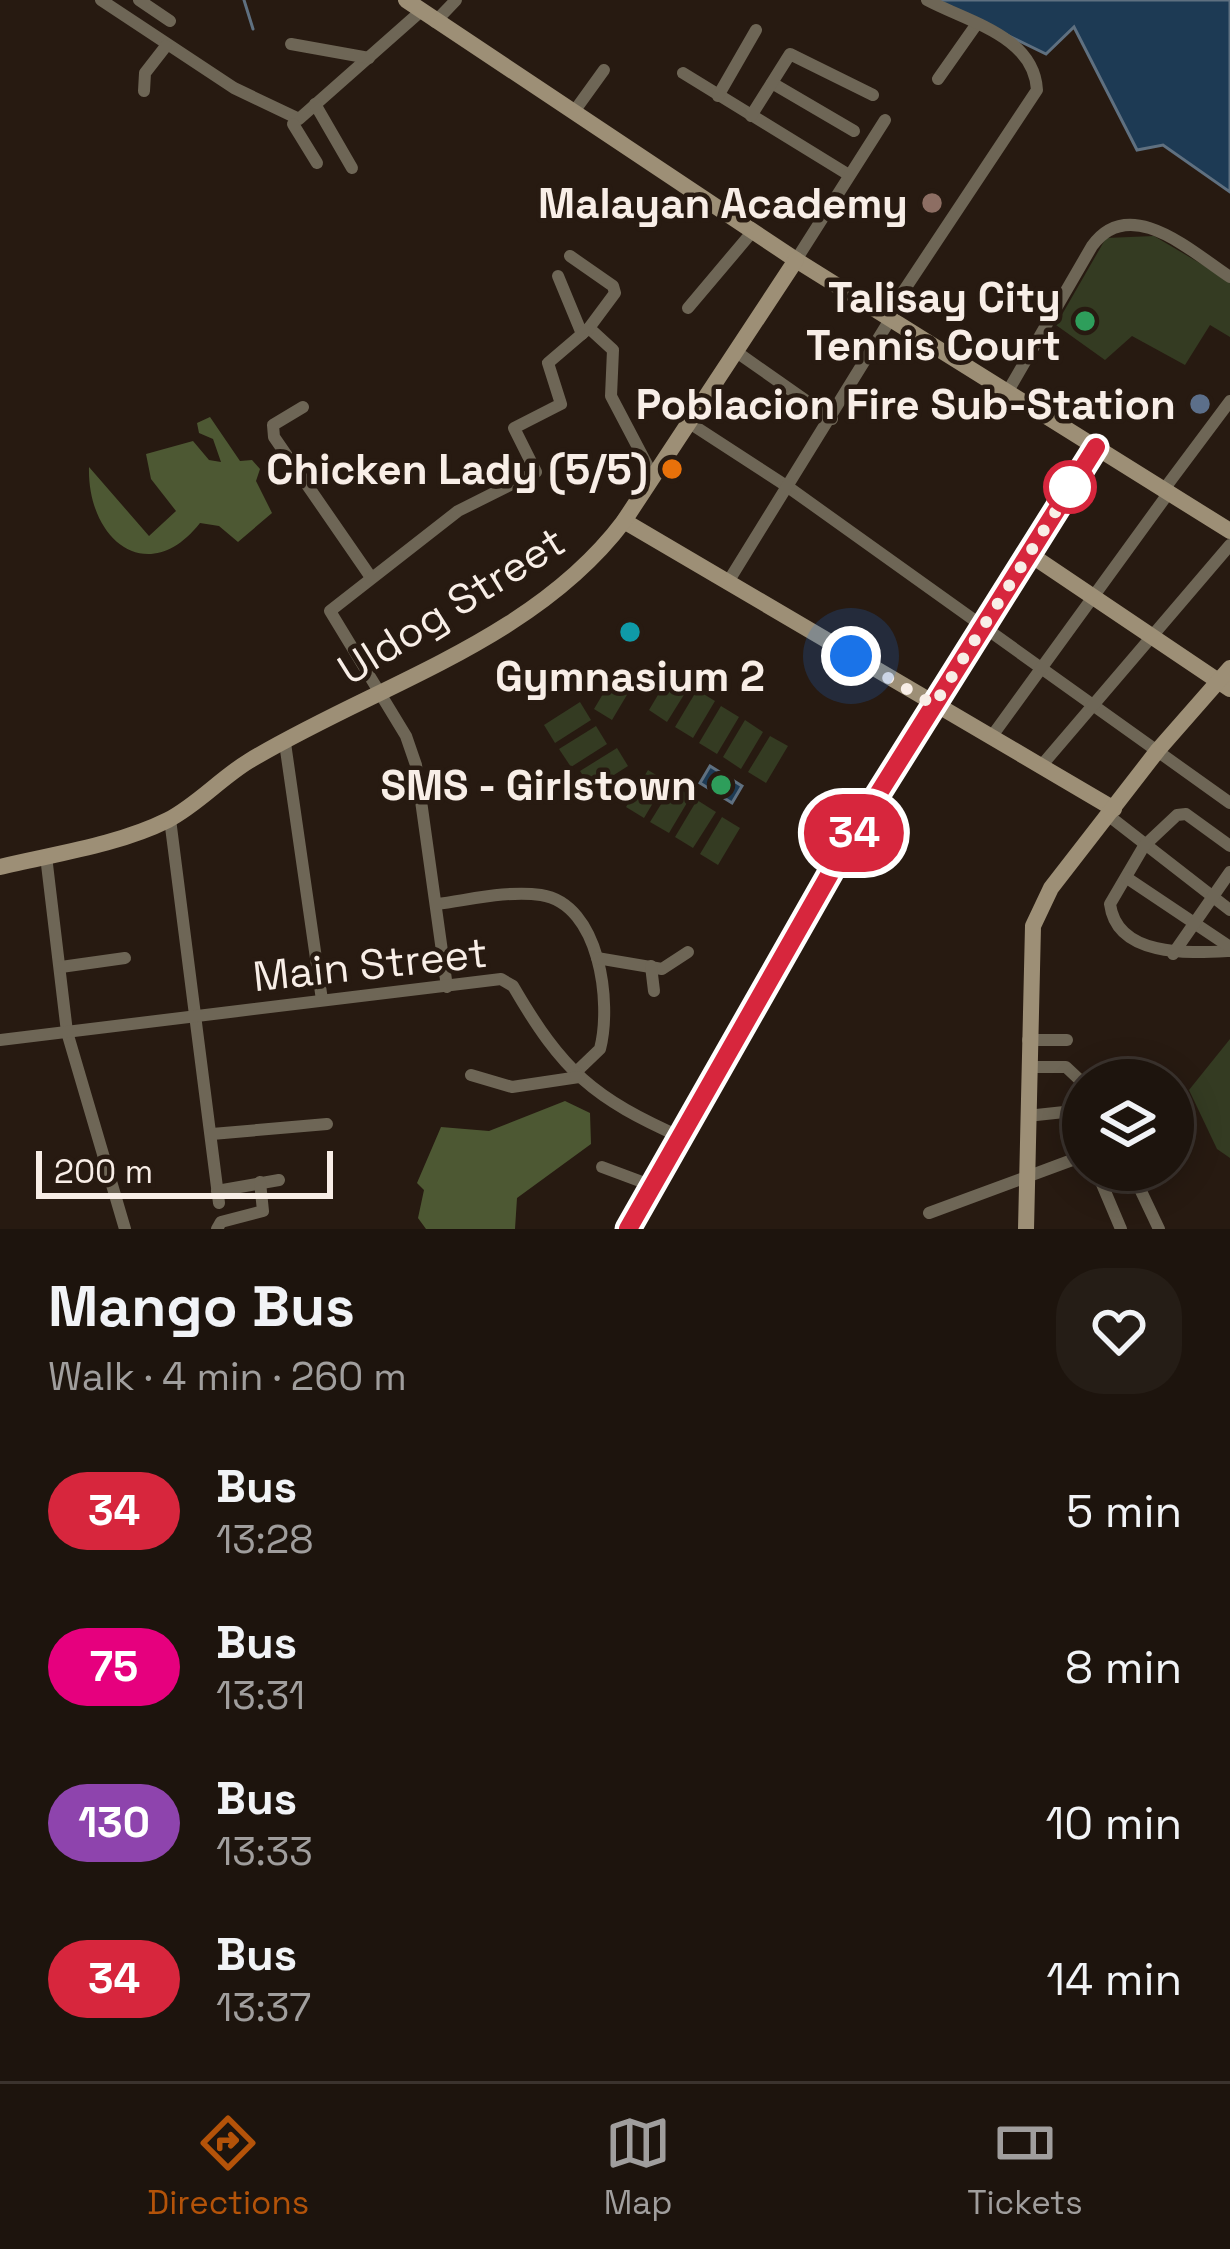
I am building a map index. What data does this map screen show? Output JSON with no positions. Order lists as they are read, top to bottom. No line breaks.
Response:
{"streets":{"street":["Uldog Street","Main Street"]},"places":["Malayan Academy","Talisay City Tennis Court","Poblacion Fire Sub-Station","Chicken Lady (5/5)","Gymnasium 2","SMS - Girlstown"],"lines":["bus line 34"],"scale_bar":"200 m","page":{"on_map":"34","scale":"200 m","heading":["Mango Bus","Walk · 4 min · 260 m"],"list":[{"mark":"34","name":"Bus","note":"13:28","value":"5 min"},{"mark":"75","name":"Bus","note":"13:31","value":"8 min"},{"mark":"130","name":"Bus","note":"13:33","value":"10 min"},{"mark":"34","name":"Bus","note":"13:37","value":"14 min"}],"tabs":["Directions","Map","Tickets"]}}
